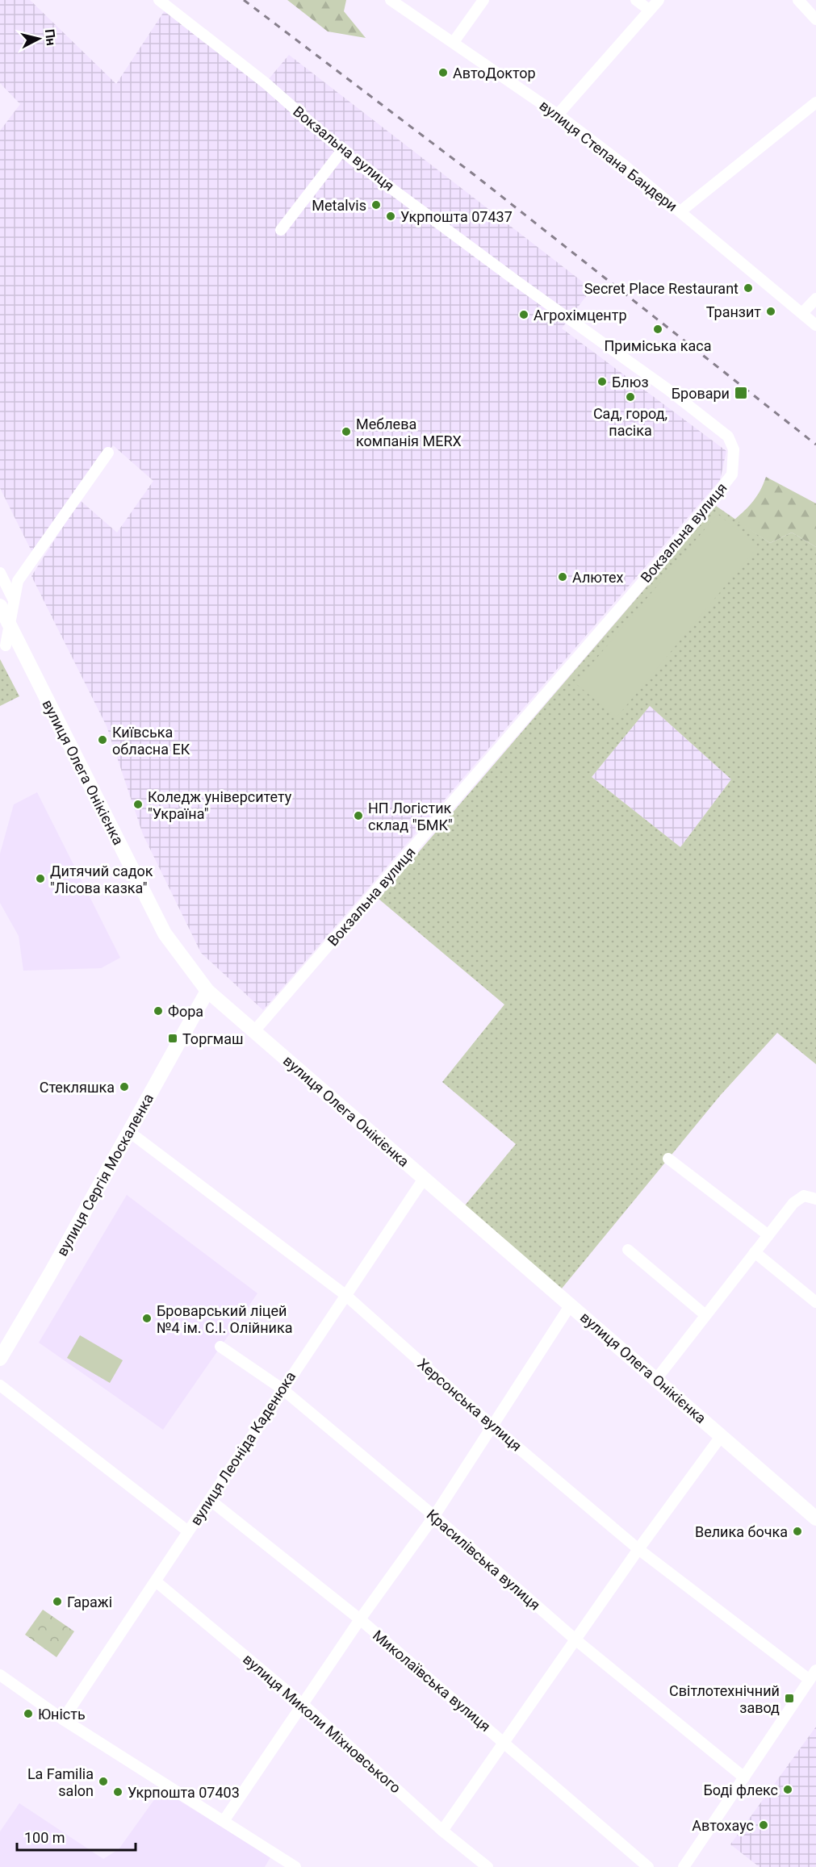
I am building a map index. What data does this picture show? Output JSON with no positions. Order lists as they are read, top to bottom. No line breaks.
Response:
{"streets":{"main road":["вулиця Олега Онікієнка","вулиця Сергія Москаленка"],"street":["Вокзальна вулиця","вулиця Степана Бандери","Херсонська вулиця","вулиця Леоніда Каденюка","Красилівська вулиця","Миколаївська вулиця","вулиця Миколи Міхновського"]},"crossings":[["Вокзальна вулиця","вулиця Олега Онікієнка"],["вулиця Олега Онікієнка","вулиця Сергія Москаленка"],["вулиця Олега Онікієнка","вулиця Леоніда Каденюка"],["вулиця Сергія Москаленка","Херсонська вулиця"],["Херсонська вулиця","вулиця Леоніда Каденюка"],["вулиця Леоніда Каденюка","Красилівська вулиця"],["вулиця Леоніда Каденюка","Миколаївська вулиця"],["вулиця Леоніда Каденюка","вулиця Миколи Міхновського"]],"places":{"other":["АвтоДоктор","Metalvis","Укрпошта 07437","Secret Place Restaurant","Транзит","Агрохімцентр","Приміська каса","Блюз","Сад, город, пасіка","Меблева компанія MERX","Алютех","Київська обласна ЕК","Коледж університету \"Україна\"","НП Логістик склад \"БМК\"","Дитячий садок \"Лісова казка\"","Фора","Стекляшка","Броварський ліцей №4 ім. С.І. Олійника","Велика бочка","Гаражі","Юність","La Familia salon","Боді флекс","Укрпошта 07403","Автохаус"],"transit":["Бровари","Торгмаш","Світлотехнічний завод"]},"scale_bar":"100 m","north":"right"}
